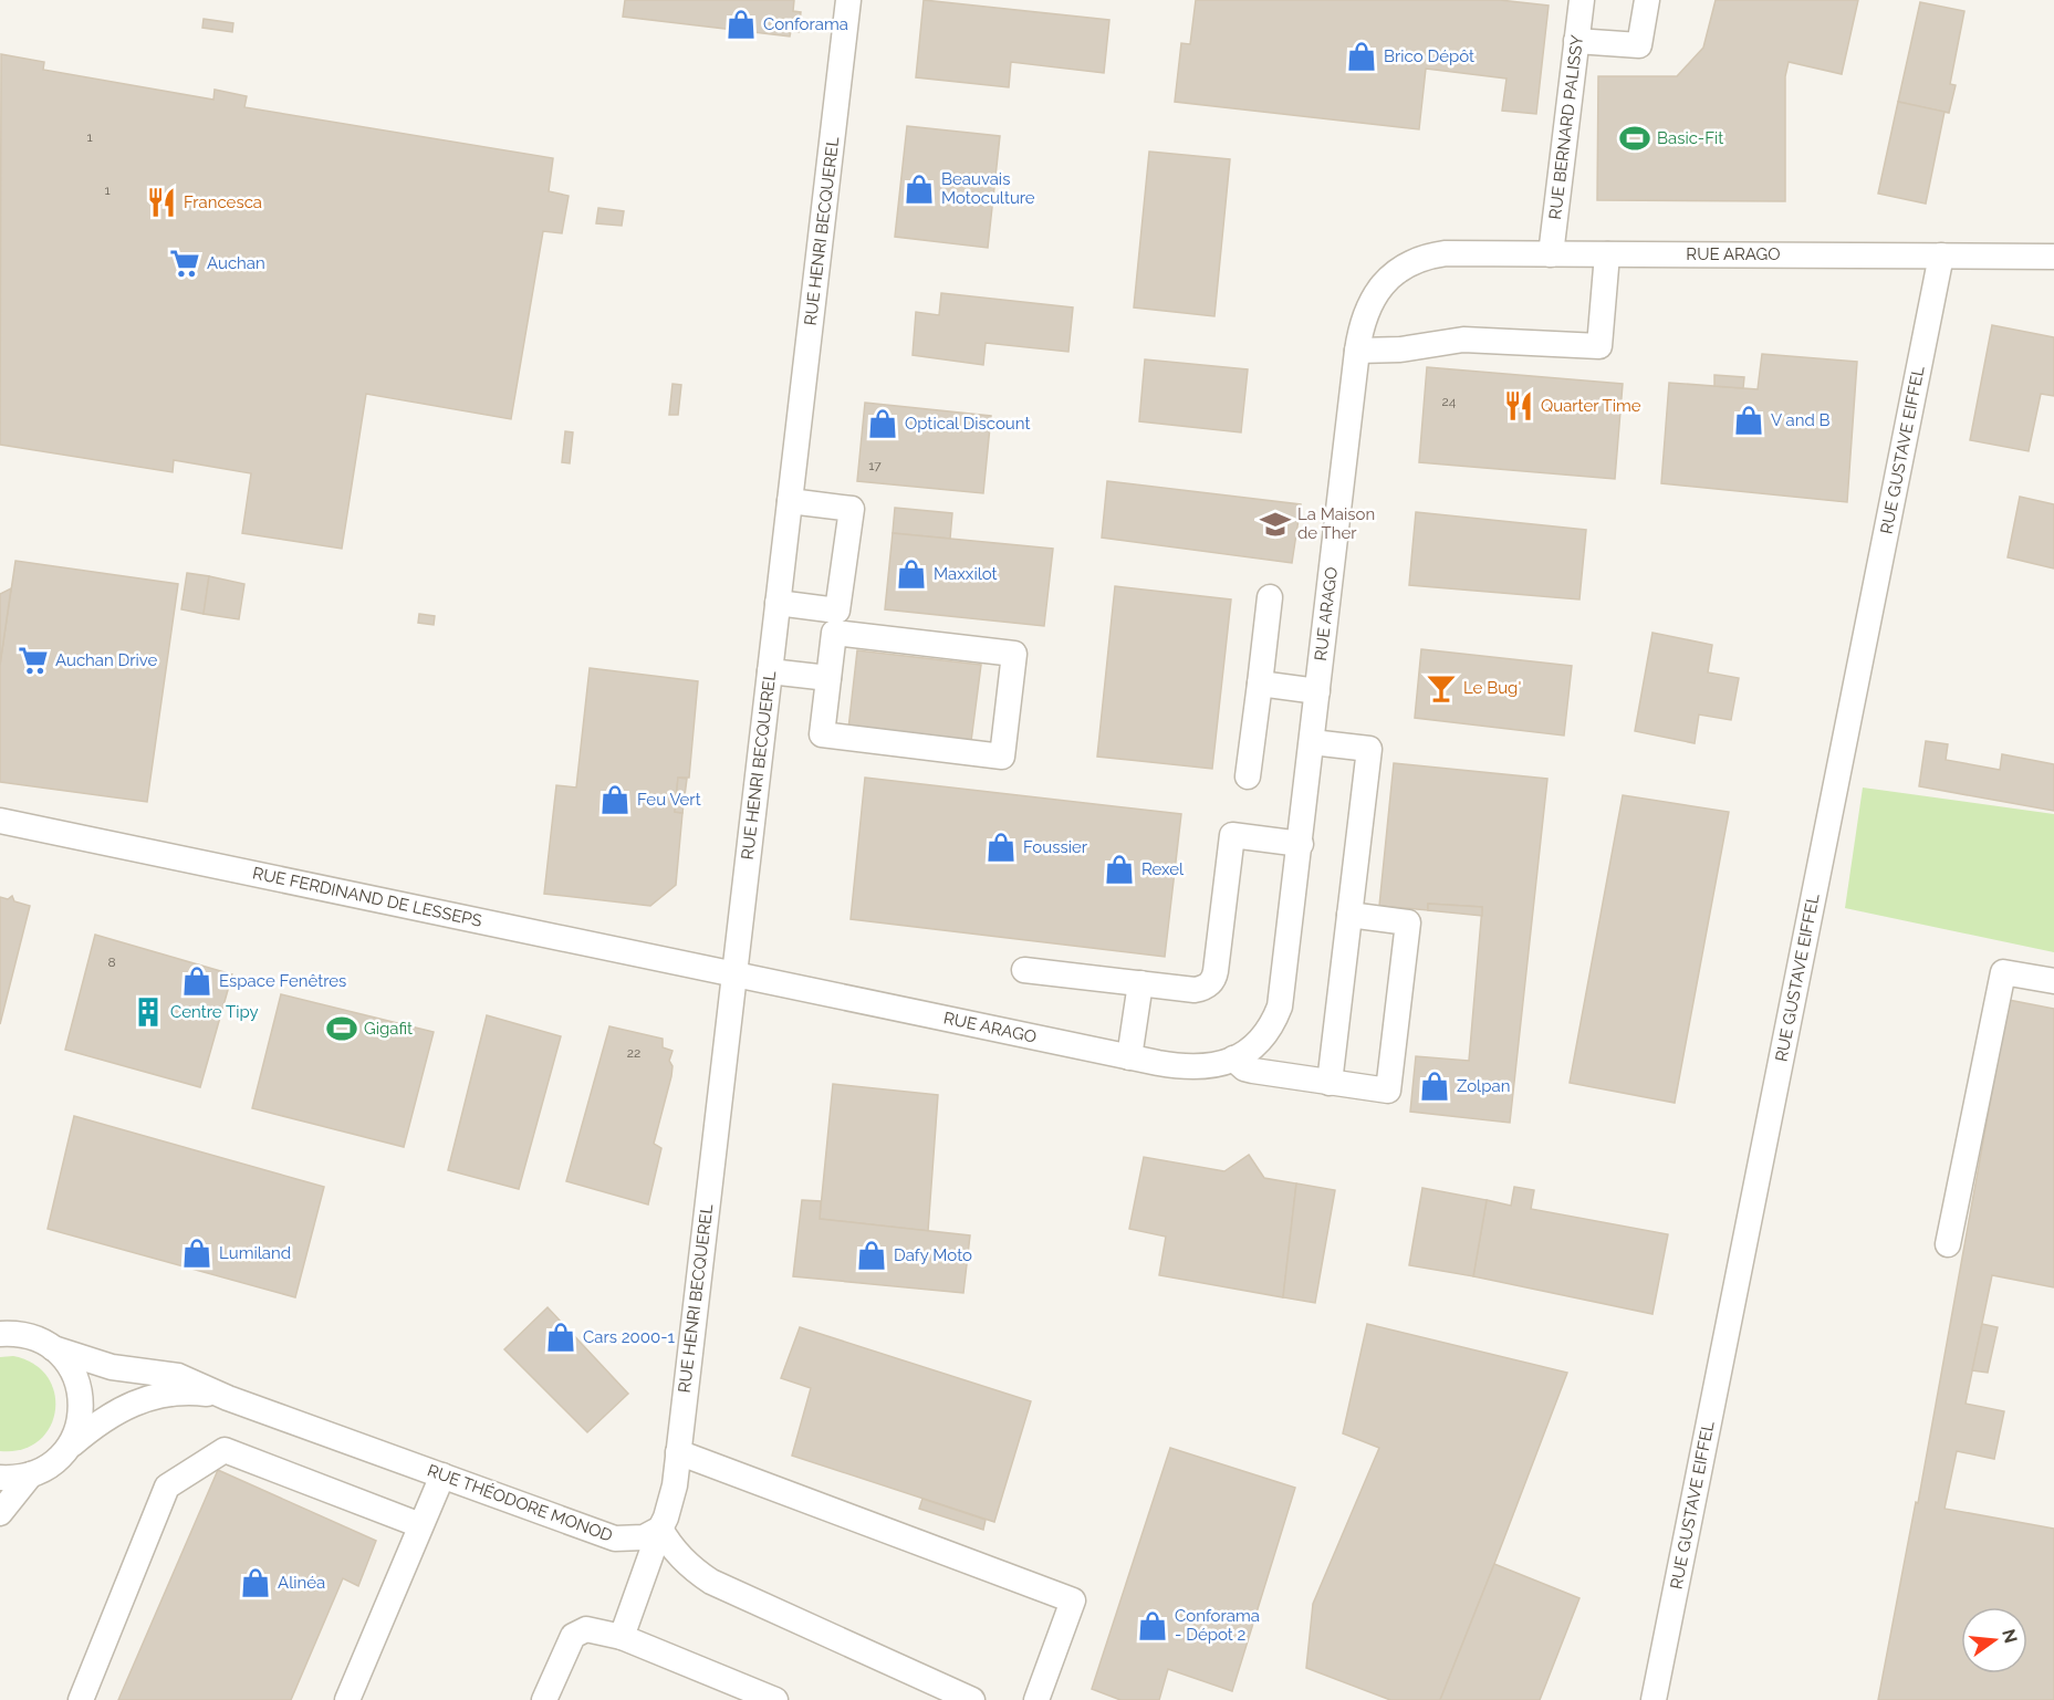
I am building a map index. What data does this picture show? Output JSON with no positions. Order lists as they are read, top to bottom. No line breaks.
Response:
{"streets":{"street":["RUE BERNARD PALISSY","RUE HENRI BECQUEREL","RUE ARAGO","RUE GUSTAVE EIFFEL","RUE FERDINAND DE LESSEPS","RUE THÉODORE MONOD"]},"crossings":[["RUE BERNARD PALISSY","RUE ARAGO"],["RUE HENRI BECQUEREL","RUE ARAGO"],["RUE HENRI BECQUEREL","RUE FERDINAND DE LESSEPS"],["RUE HENRI BECQUEREL","RUE THÉODORE MONOD"],["RUE ARAGO","RUE GUSTAVE EIFFEL"],["RUE ARAGO","RUE FERDINAND DE LESSEPS"]],"places":{"shop":["Conforama","Brico Dépôt","Beauvais Motoculture","V and B","Optical Discount","Maxxilot","Feu Vert","Foussier","Rexel","Espace Fenêtres","Zolpan","Lumiland","Dafy Moto","Cars 2000-1","Alinéa","Conforama - Dépot 2"],"sports":["Basic-Fit","Gigafit"],"restaurant":["Francesca","Quarter Time"],"supermarket":["Auchan","Auchan Drive"],"school or university":["La Maison de Ther"],"bar":["Le Bug'"],"building":["Centre Tipy"]},"house_numbers":["1","1","24","17","8","22"],"north":"right"}
